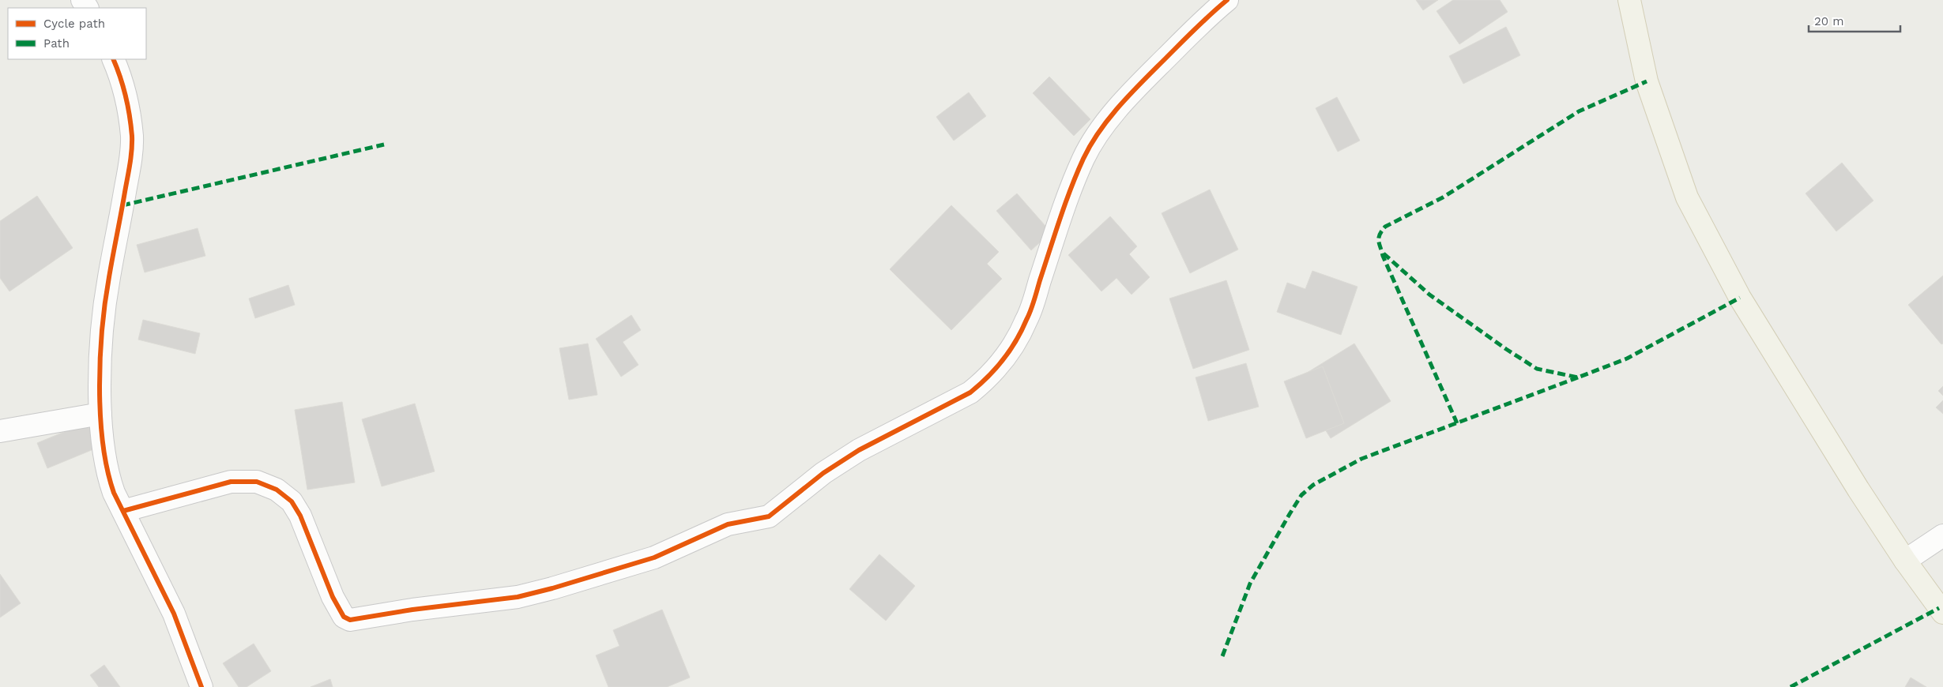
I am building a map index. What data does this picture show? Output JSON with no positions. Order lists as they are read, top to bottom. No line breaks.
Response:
{"legend":["Cycle path","Path"],"scale_bar":"20 m"}
